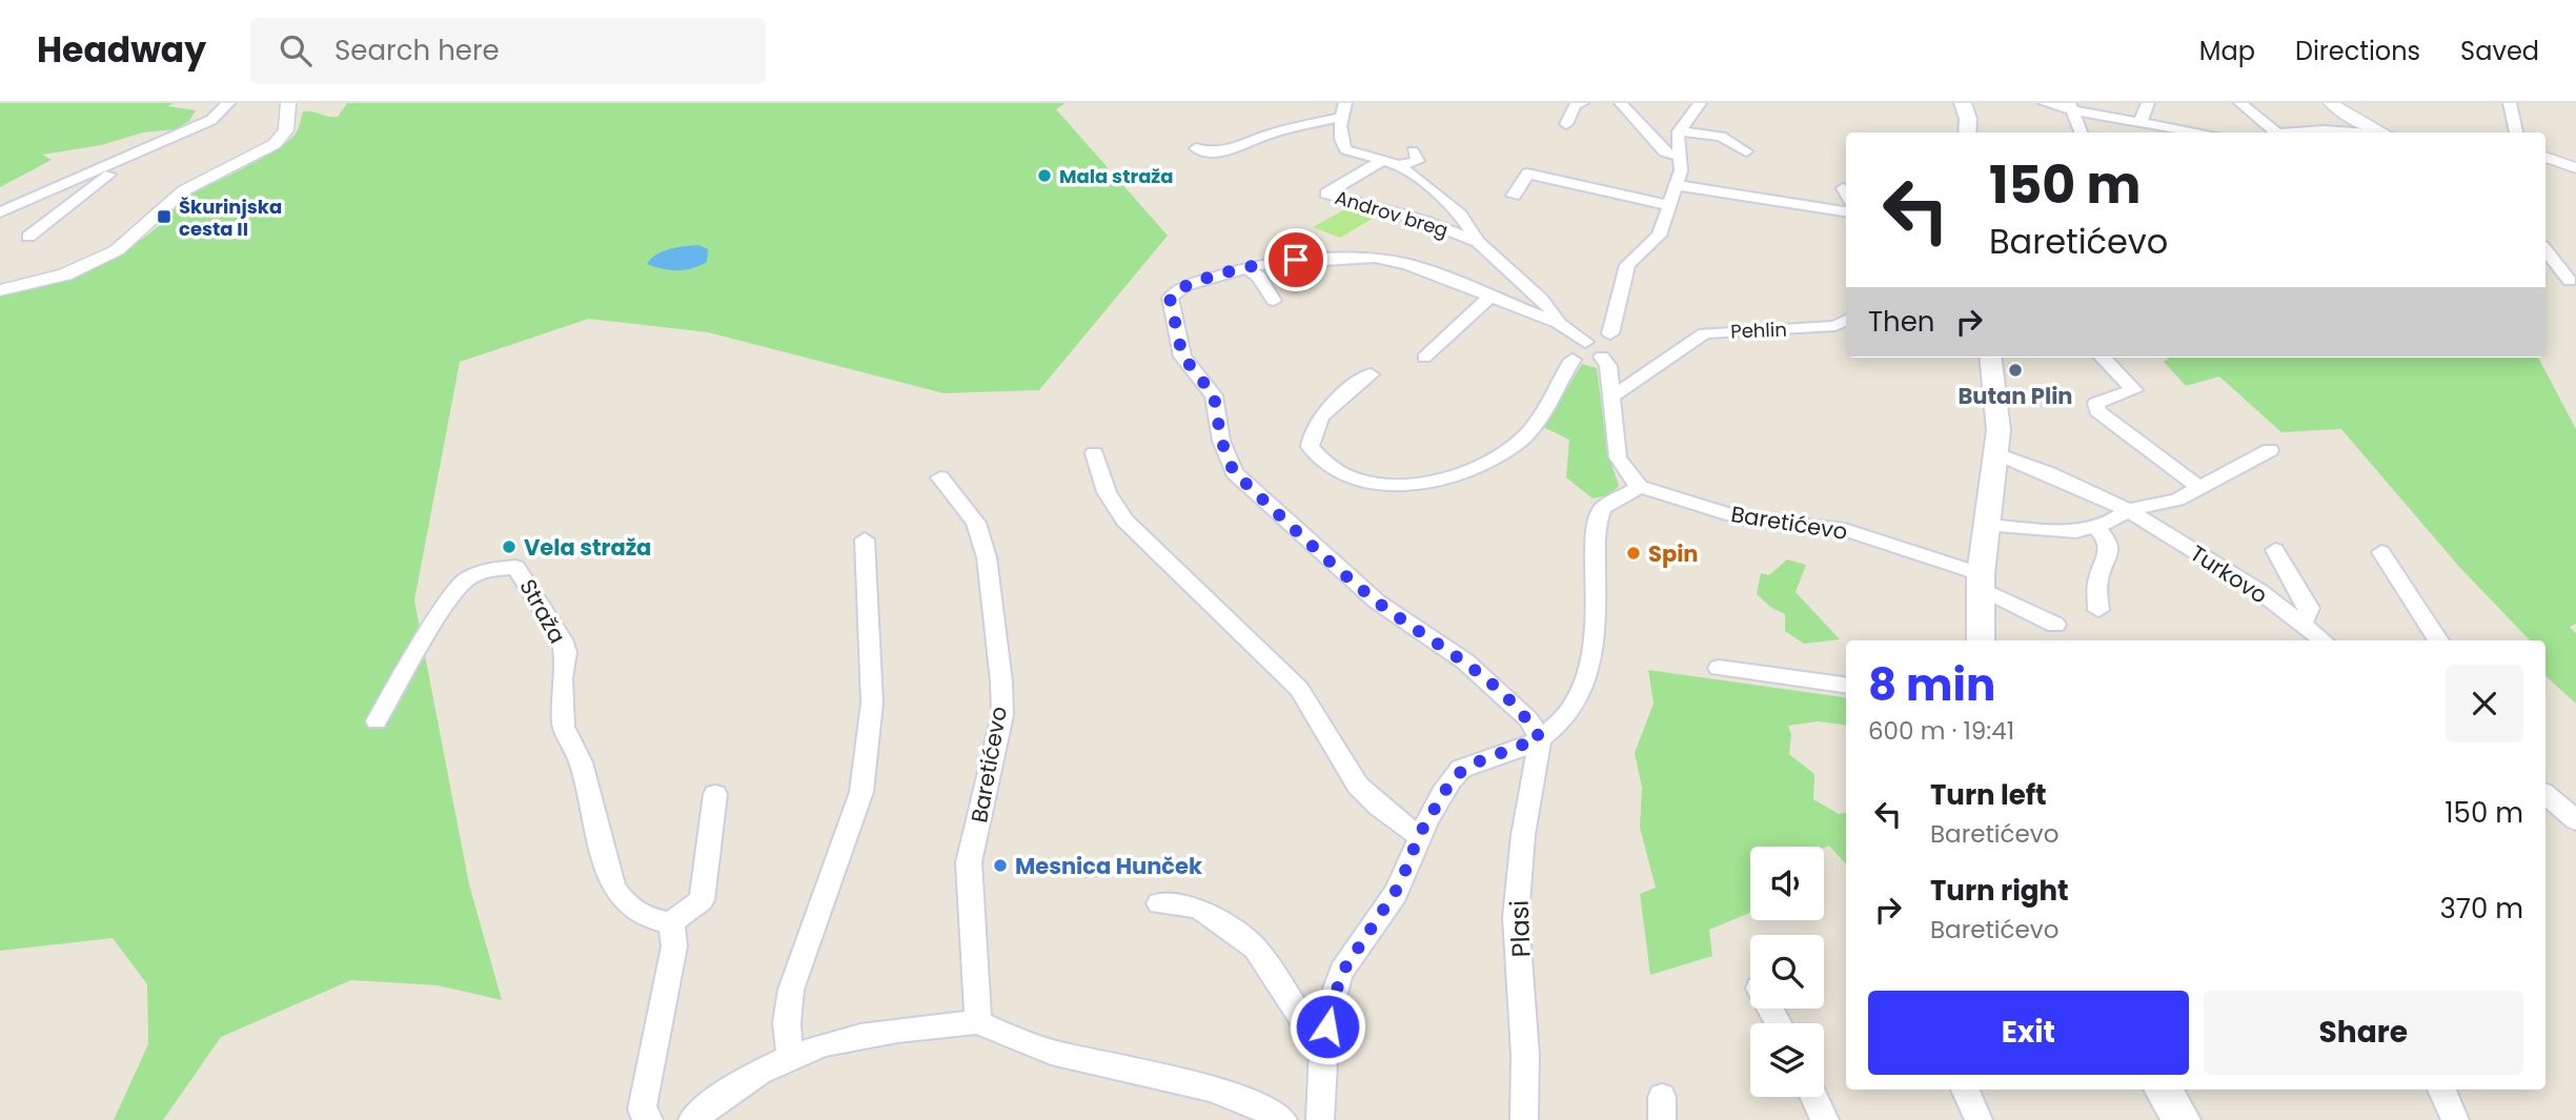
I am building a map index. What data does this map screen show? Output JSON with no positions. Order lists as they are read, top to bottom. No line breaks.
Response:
{"streets":{"street":["Androv breg","Pehlin","Baretićevo","Turkovo","Straža","Plasi"]},"places":{"other":["Mala straža","Butan Plin","Vela straža","Spin","Mesnica Hunček"],"transit":["Škurinjska cesta II"]},"page":{"header":"Headway","search":"Search here","nav":["Map","Directions","Saved"],"turn":["150 m","Baretićevo"],"then":"Then","heading":["8 min","600 m · 19:41"],"list":[{"name":"Turn left","note":"Baretićevo","value":"150 m"},{"name":"Turn right","note":"Baretićevo","value":"370 m"}],"buttons":["Exit","Share"]}}
